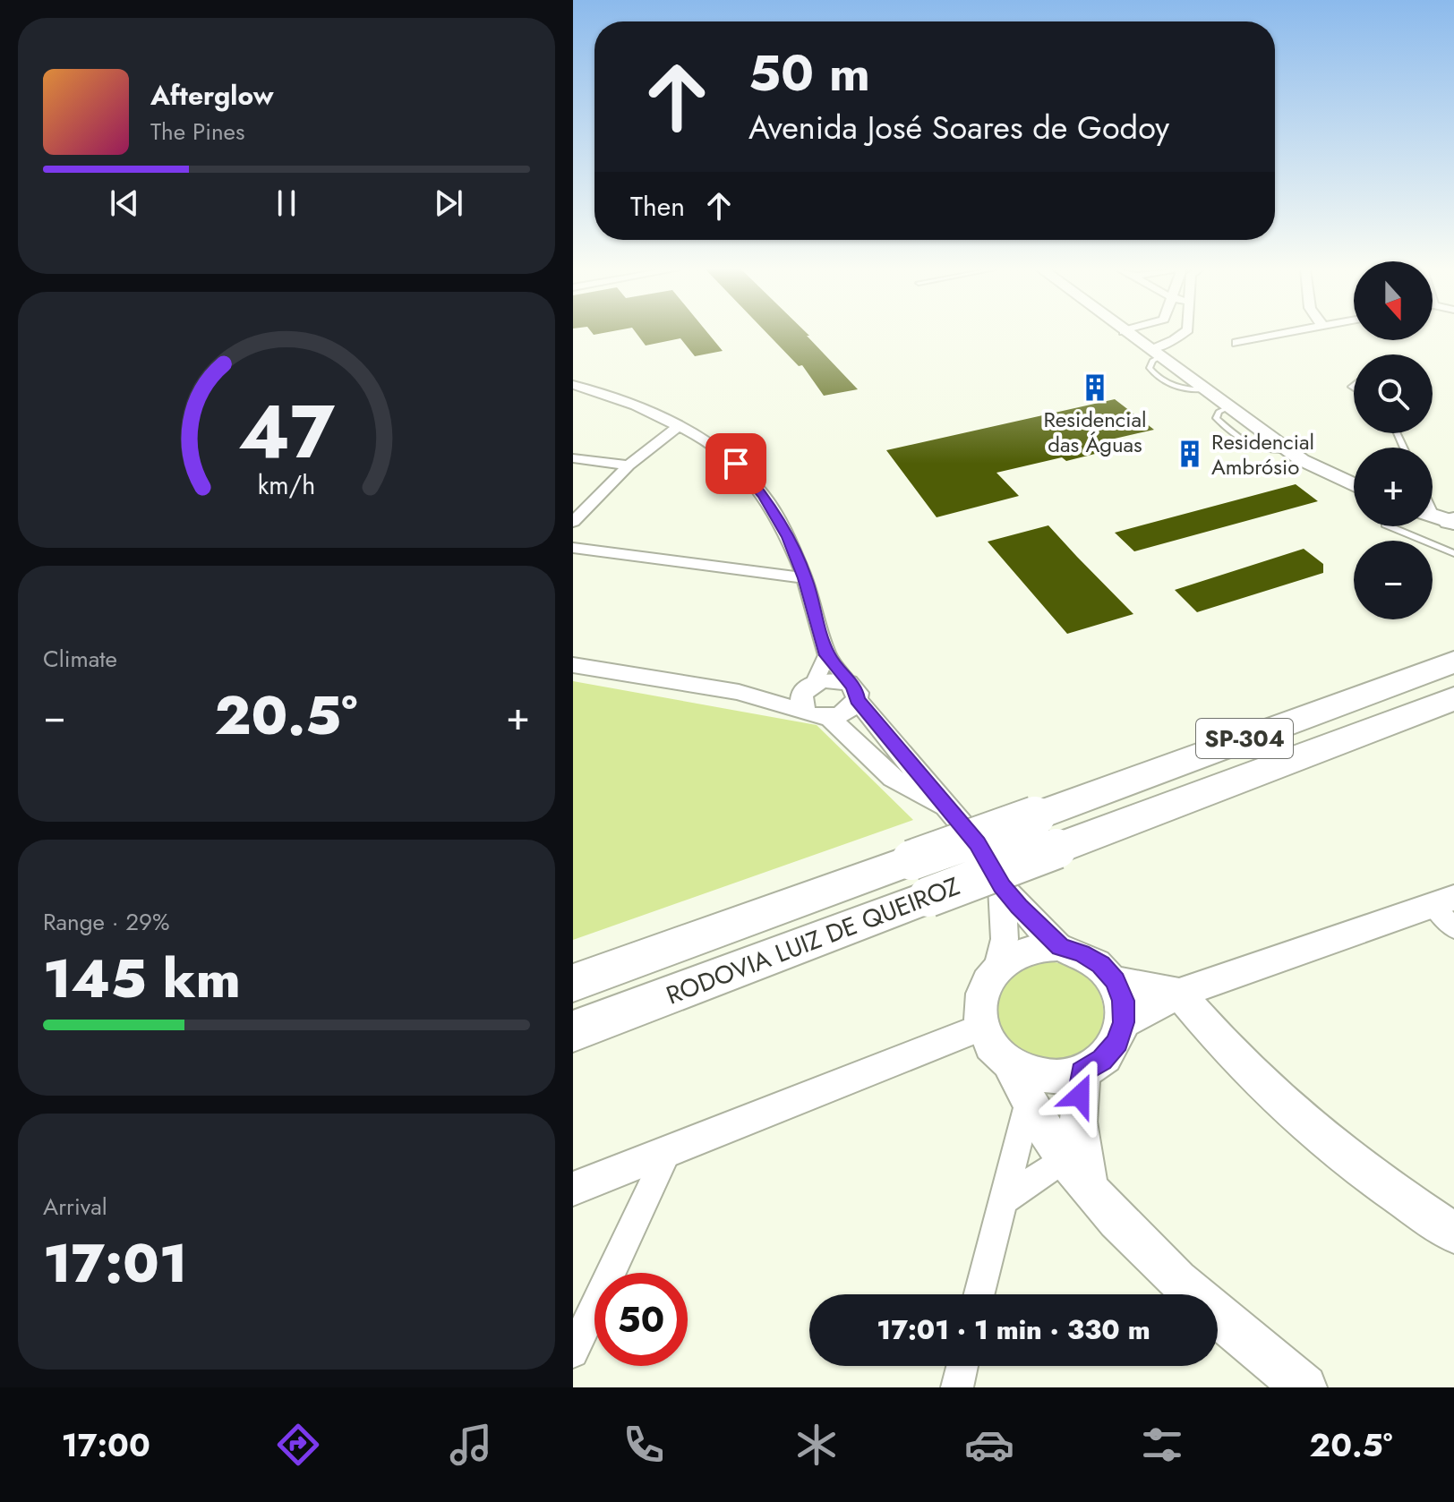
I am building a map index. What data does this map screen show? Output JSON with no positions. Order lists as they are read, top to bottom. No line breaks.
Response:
{"streets":{"highway":["SP-304","RODOVIA LUIZ DE QUEIROZ"]},"places":{"building":["Residencial das Águas","Residencial Ambrósio"]},"north":"bottom","page":{"turn":["50 m","Avenida José Soares de Godoy"],"song":["Afterglow","The Pines"],"then":"Then","map_buttons":["+","−"],"tile":["Climate",["Range · 29%","145 km"],["Arrival","17:01"]],"heat":["−","20.5°","+"],"limit":"50","trip":"17:01 · 1 min · 330 m","tabs":["17:00","20.5°"],"gauge":["47","km/h"]}}
